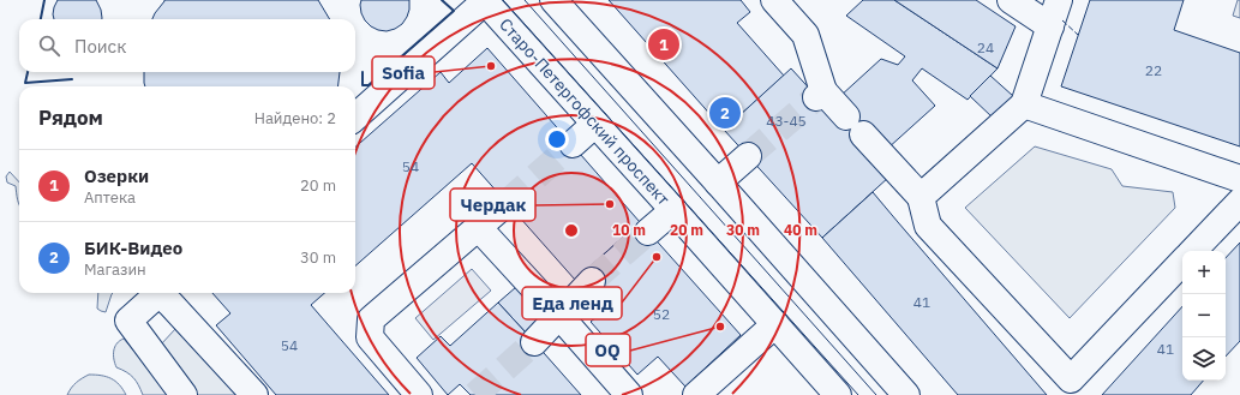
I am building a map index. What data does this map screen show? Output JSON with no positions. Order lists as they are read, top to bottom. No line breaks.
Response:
{"streets":{"main road":["Старо-Петергофский проспект"]},"places":["Sofia","Чердак","Еда ленд","OQ"],"house_numbers":["24","22","43-45","54","41","52","54","41"],"page":{"search":"Поиск","pins":["1","2"],"heading":["Рядом","Найдено: 2"],"list":[{"mark":"1","name":"Озерки","note":"Аптека","value":"20 m"},{"mark":"2","name":"БИК-Видео","note":"Магазин","value":"30 m"}],"map_buttons":["+","−"]},"rings":["10 m","20 m","30 m","40 m"]}
